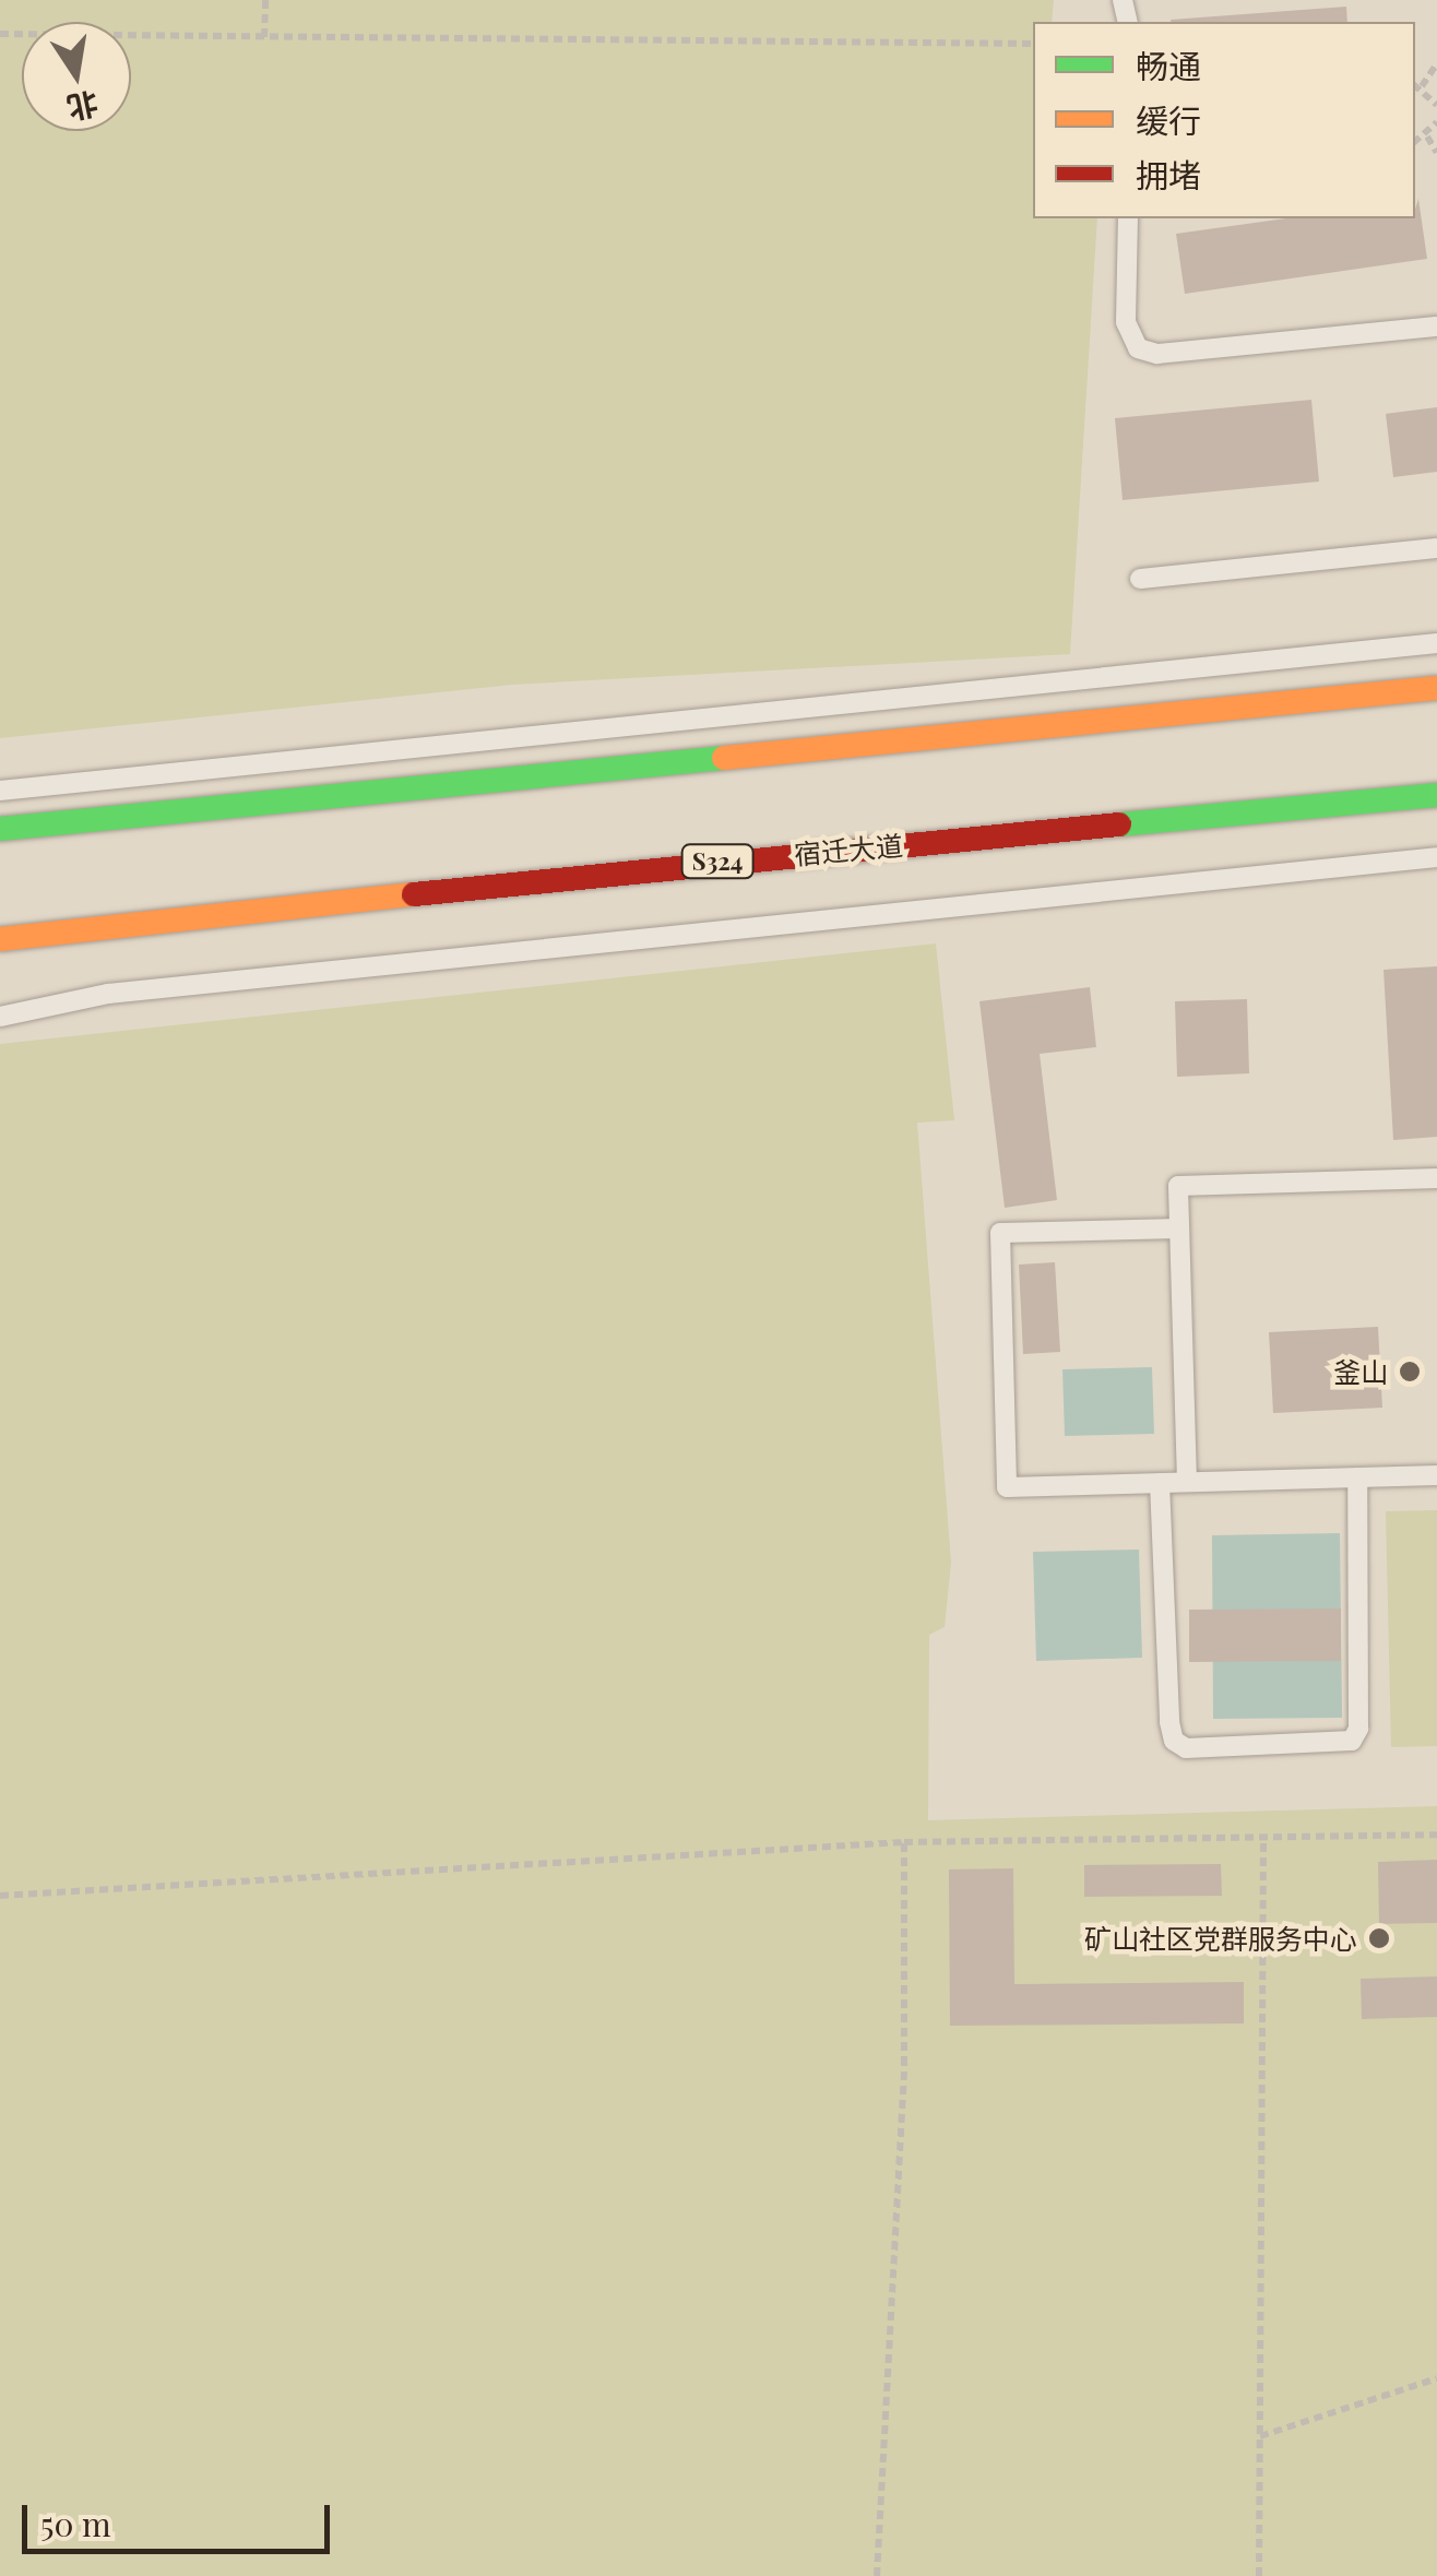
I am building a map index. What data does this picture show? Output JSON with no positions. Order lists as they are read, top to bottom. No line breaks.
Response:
{"streets":{"main road":["宿迁大道","S324"]},"places":["釜山","矿山社区党群服务中心"],"legend":["畅通","缓行","拥堵"],"scale_bar":"50 m","north":"bottom"}
